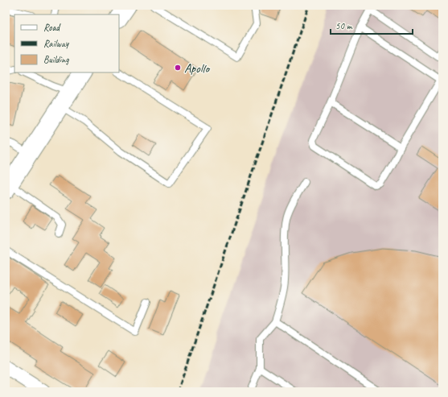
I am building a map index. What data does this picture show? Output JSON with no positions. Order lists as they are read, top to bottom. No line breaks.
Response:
{"places":["Apollo"],"legend":["Road","Railway","Building"],"scale_bar":"50 m"}
